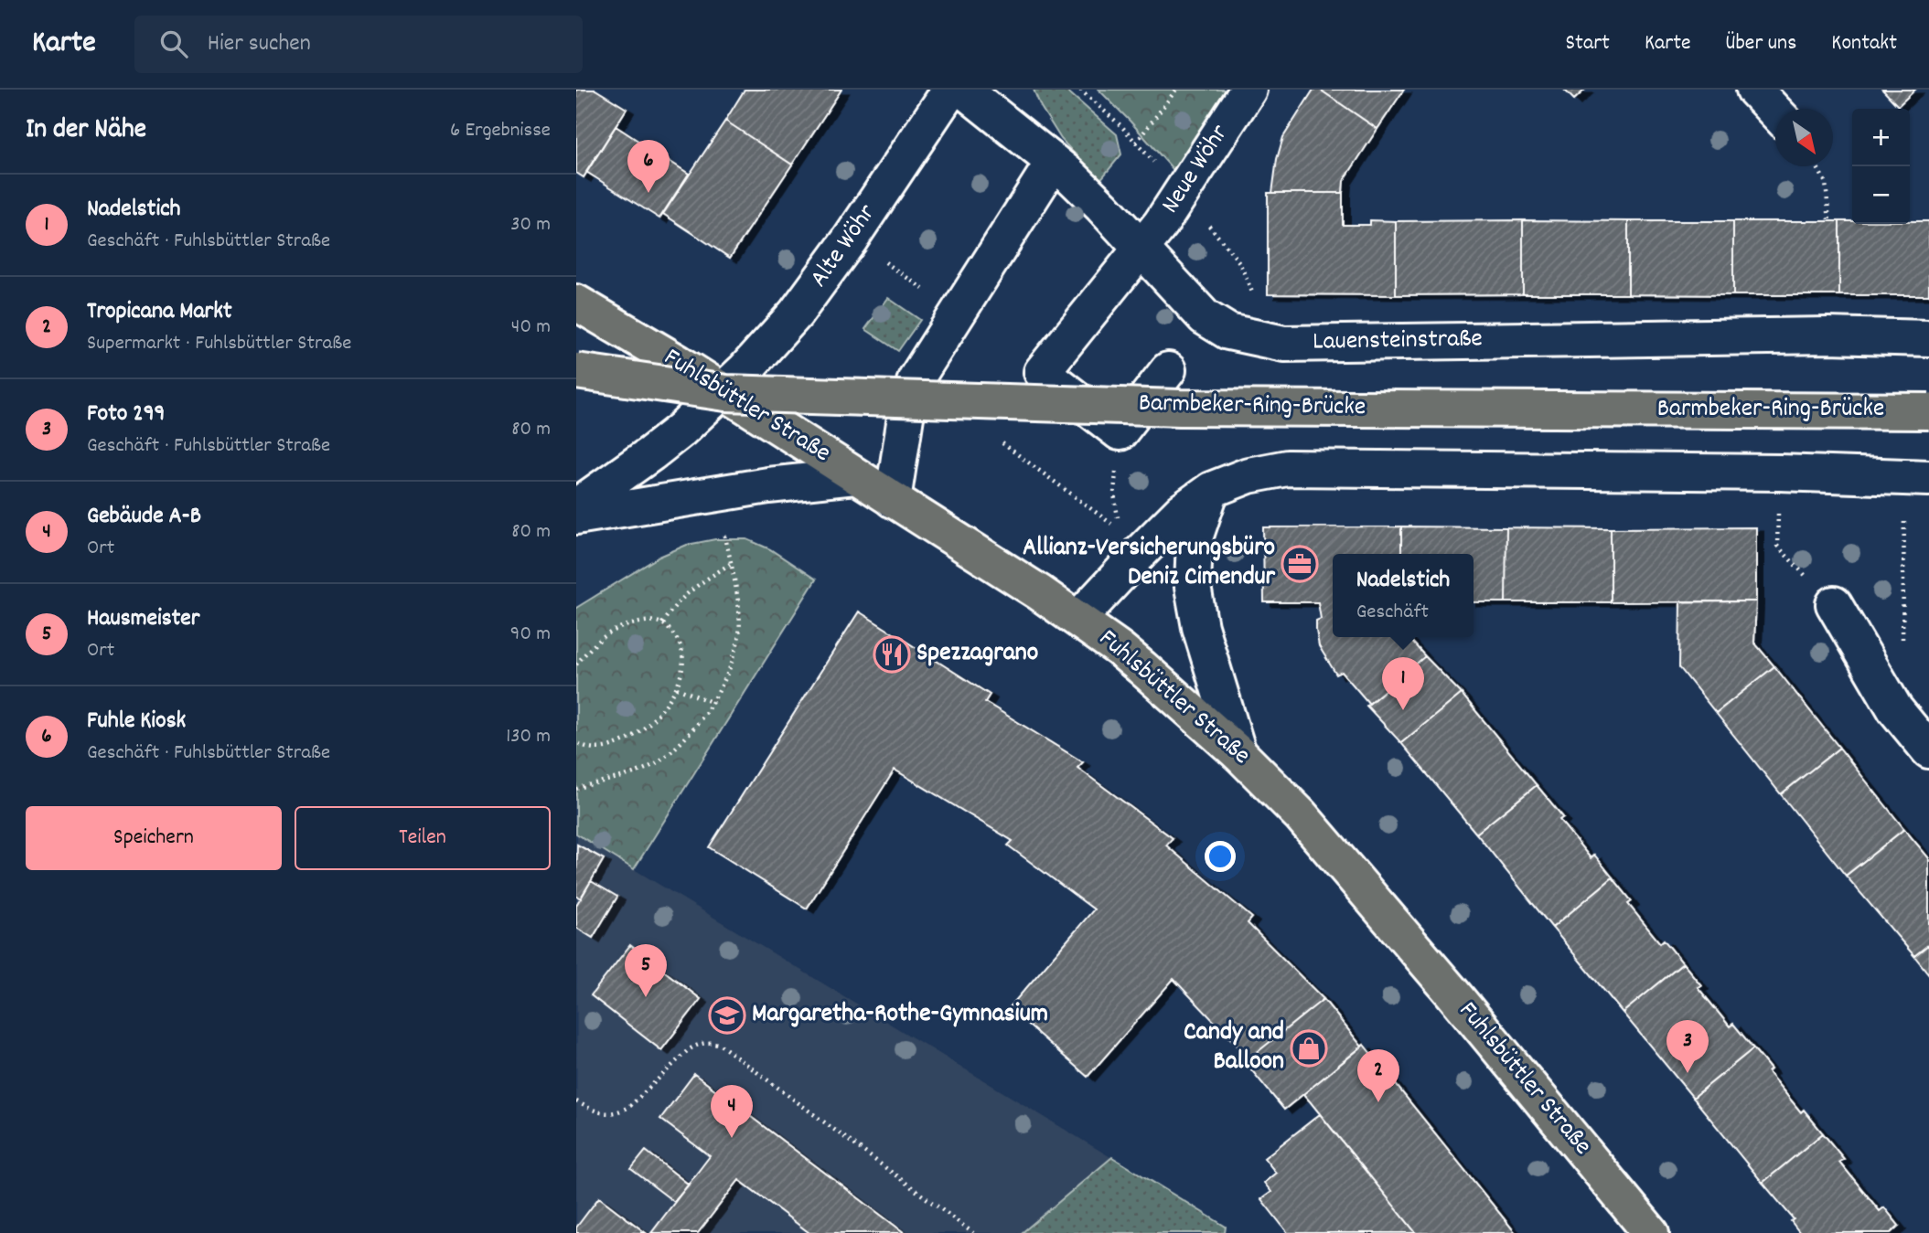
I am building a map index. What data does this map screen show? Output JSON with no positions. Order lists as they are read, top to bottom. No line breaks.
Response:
{"streets":{"main road":["Fuhlsbüttler Straße","Barmbeker-Ring-Brücke"],"street":["Neue Wöhr","Alte Wöhr","Lauensteinstraße"]},"crossings":[["Neue Wöhr","Lauensteinstraße"],["Alte Wöhr","Fuhlsbüttler Straße"]],"places":{"office":["Allianz-Versicherungsbüro Deniz Cimendur"],"restaurant":["Spezzagrano"],"school or university":["Margaretha-Rothe-Gymnasium"],"shop":["Candy and Balloon"]},"north":"bottom right","page":{"header":"Karte","search":"Hier suchen","nav":["Start","Karte","Über uns","Kontakt"],"heading":["In der Nähe","6 Ergebnisse"],"map_buttons":["+","−"],"pins":["6","1","5","3","2","4"],"list":[{"mark":"1","name":"Nadelstich","note":"Geschäft · Fuhlsbüttler Straße","value":"30 m"},{"mark":"2","name":"Tropicana Markt","note":"Supermarkt · Fuhlsbüttler Straße","value":"40 m"},{"mark":"3","name":"Foto 299","note":"Geschäft · Fuhlsbüttler Straße","value":"80 m"},{"mark":"4","name":"Gebäude A-B","note":"Ort","value":"80 m"},{"mark":"5","name":"Hausmeister","note":"Ort","value":"90 m"},{"mark":"6","name":"Fuhle Kiosk","note":"Geschäft · Fuhlsbüttler Straße","value":"130 m"}],"popup":["Nadelstich","Geschäft"],"buttons":["Speichern","Teilen"]}}
